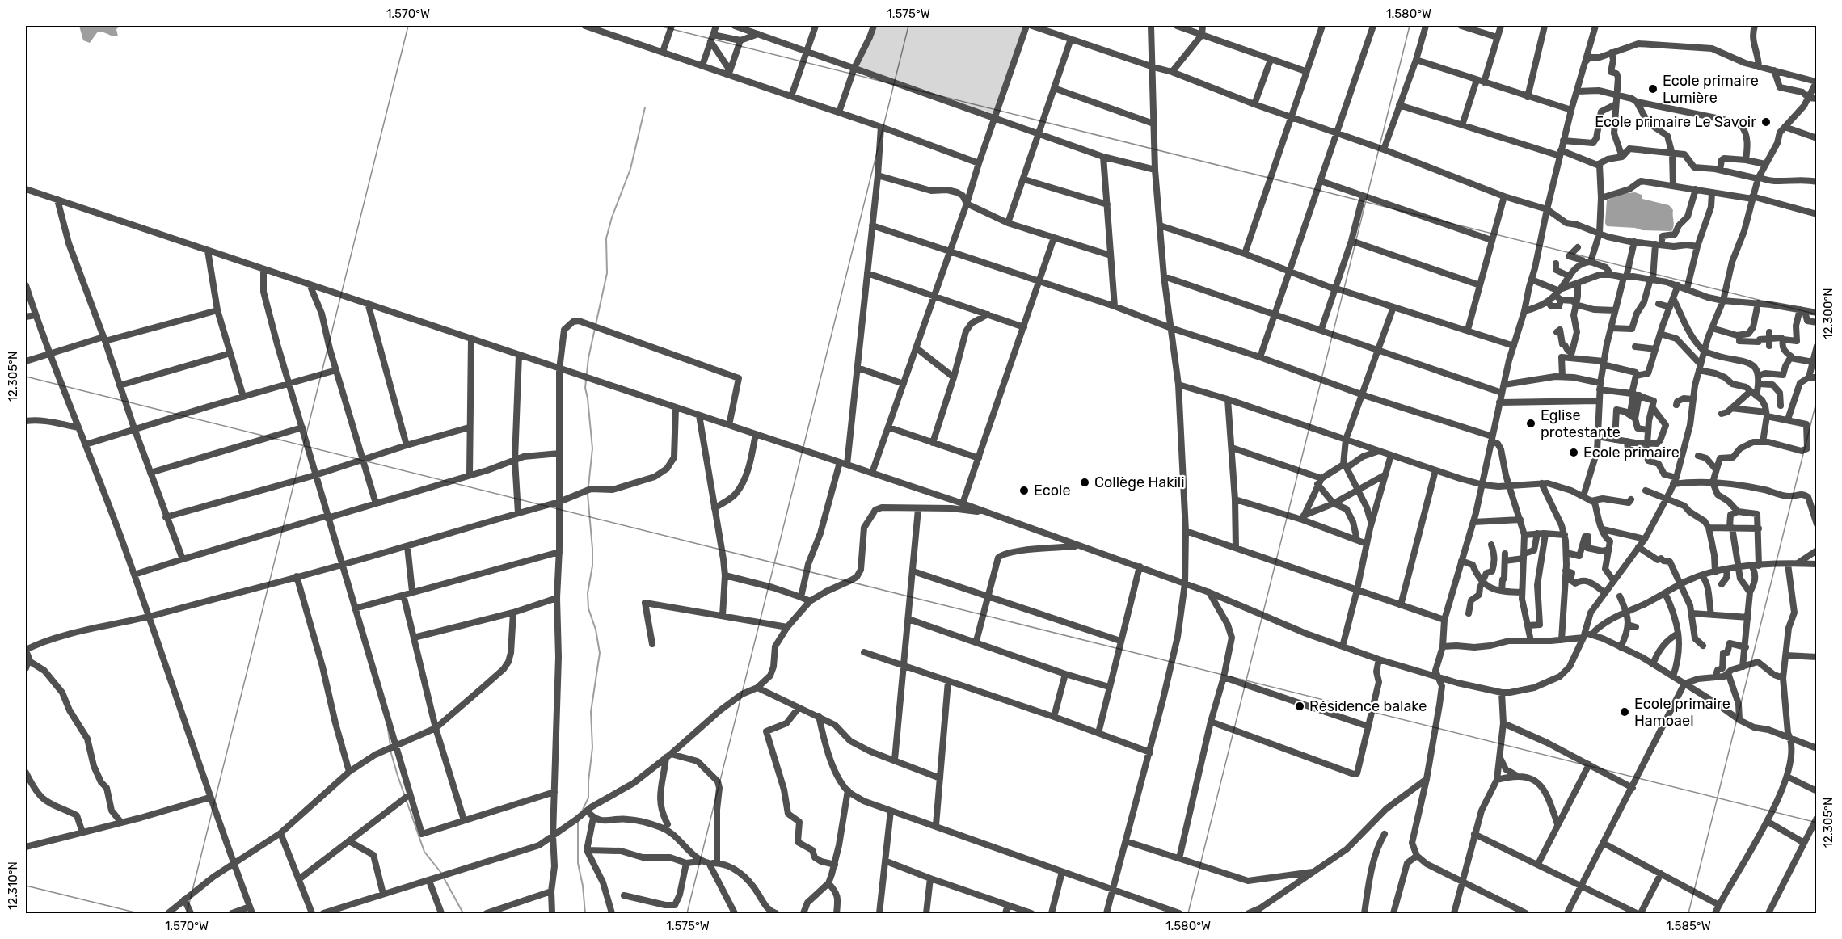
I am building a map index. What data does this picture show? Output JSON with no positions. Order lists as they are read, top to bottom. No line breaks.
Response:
{"places":["Ecole primaire Lumière","Ecole primaire Le Savoir","Eglise protestante","Ecole primaire","Collège Hakili","Ecole","Résidence balake","Ecole primaire Hamoael"],"coordinates":["1.570°W","1.575°W","1.580°W","12.300°N","12.305°N","12.310°N","1.585°W"]}
